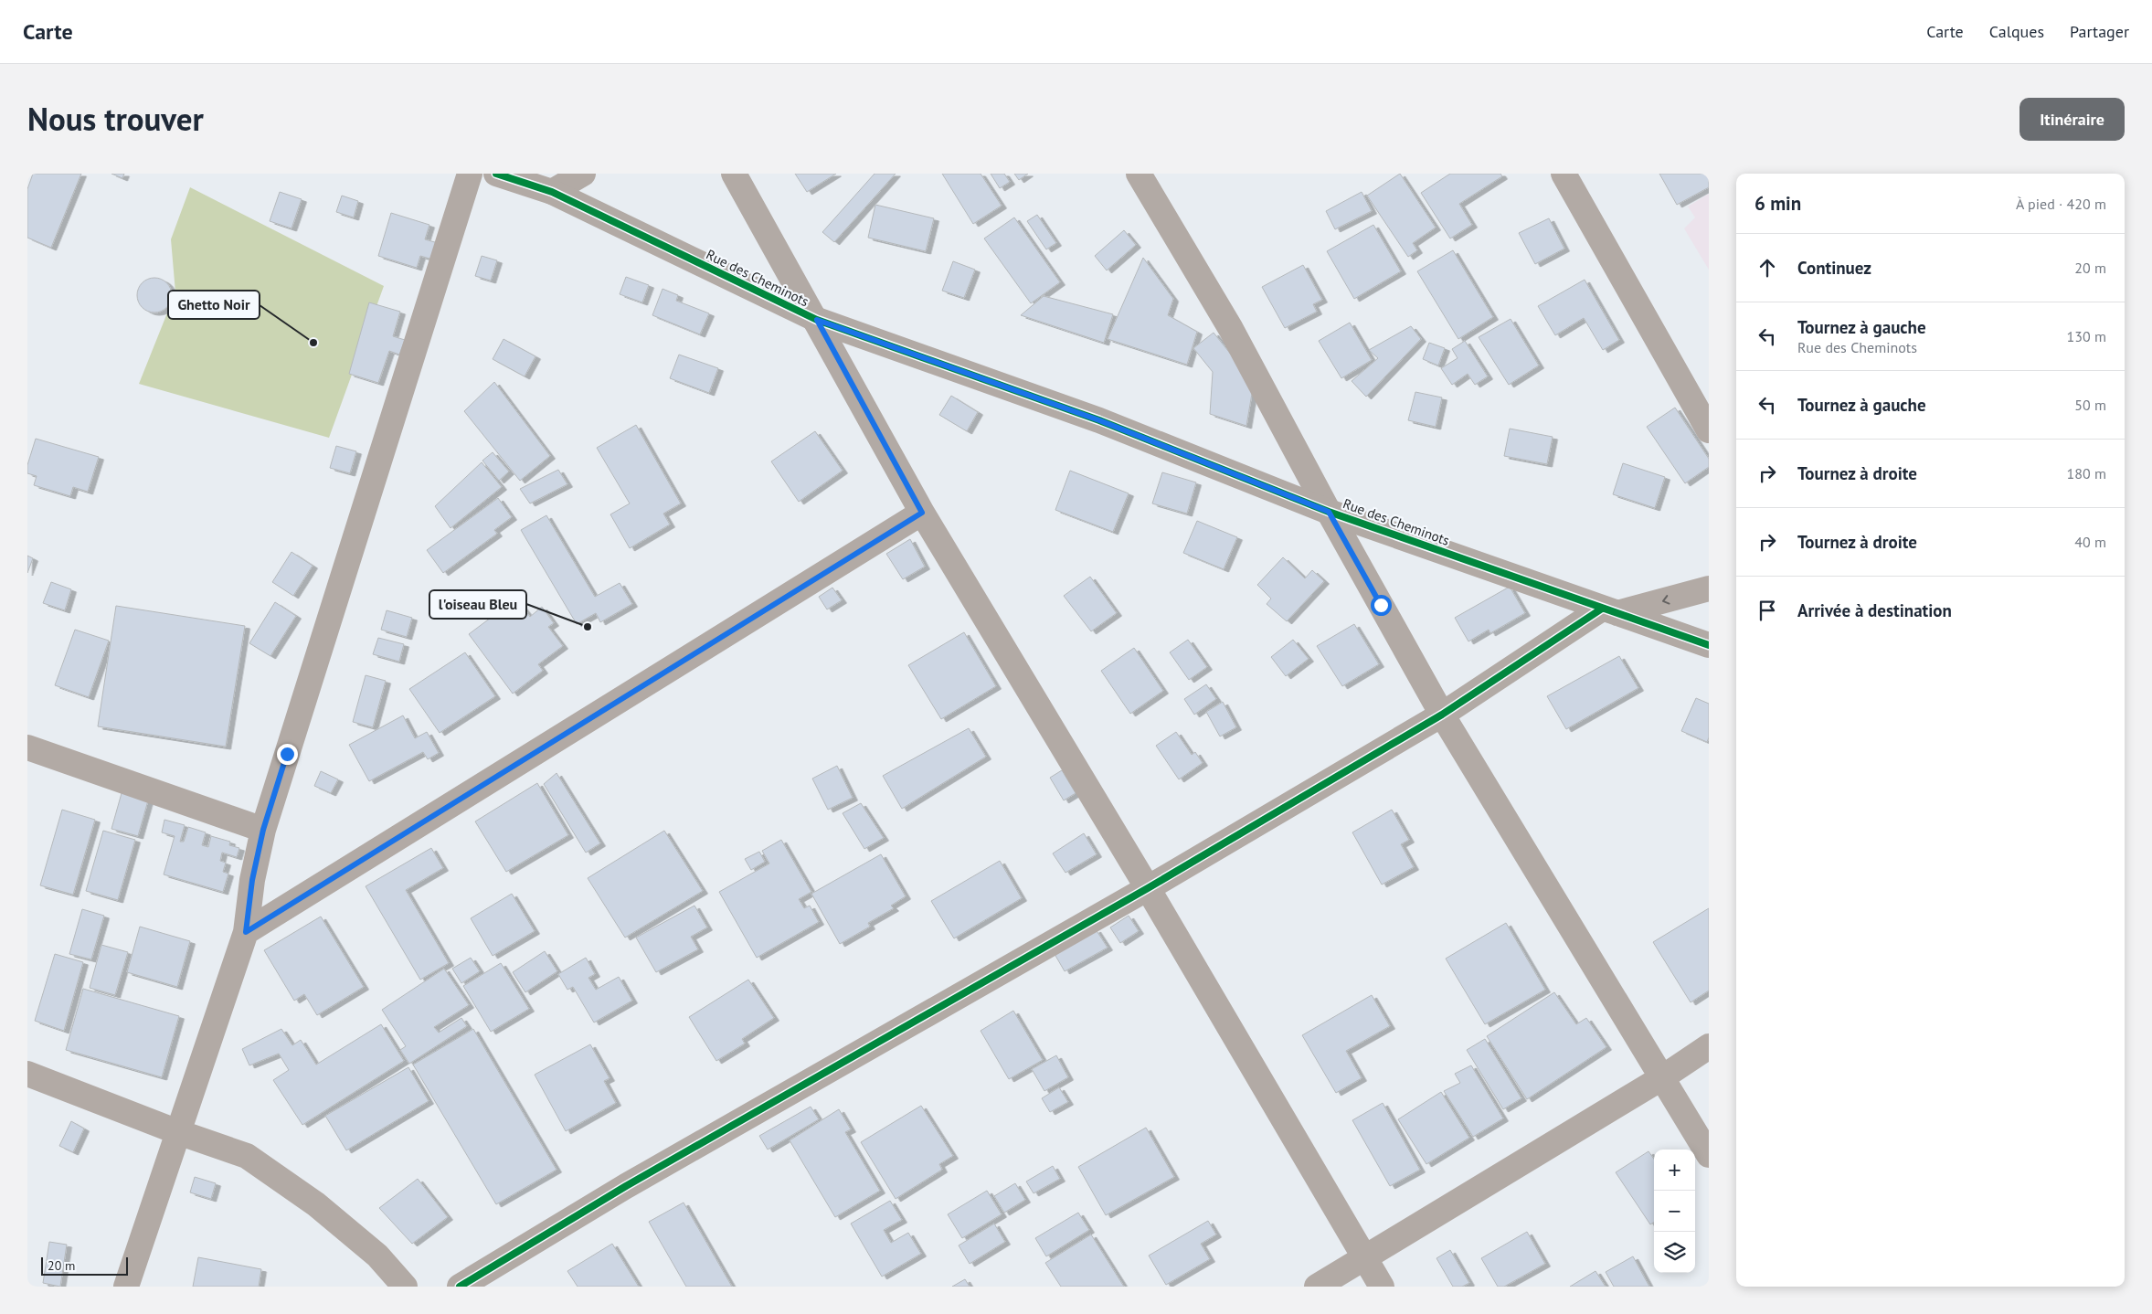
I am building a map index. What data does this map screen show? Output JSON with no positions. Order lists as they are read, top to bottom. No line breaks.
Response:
{"streets":{"street":["Rue des Cheminots"]},"places":["Ghetto Noir","l'oiseau Bleu"],"scale_bar":"20 m","page":{"header":"Carte","nav":["Carte","Calques","Partager"],"title":"Nous trouver","buttons":"Itinéraire","heading":["6 min","À pied · 420 m"],"list":[["Continuez","20 m"],["Tournez à gauche","Rue des Cheminots","130 m"],["Tournez à gauche","50 m"],["Tournez à droite","180 m"],["Tournez à droite","40 m"],"Arrivée à destination"],"map_buttons":["+","−"],"scale":"20 m"}}
